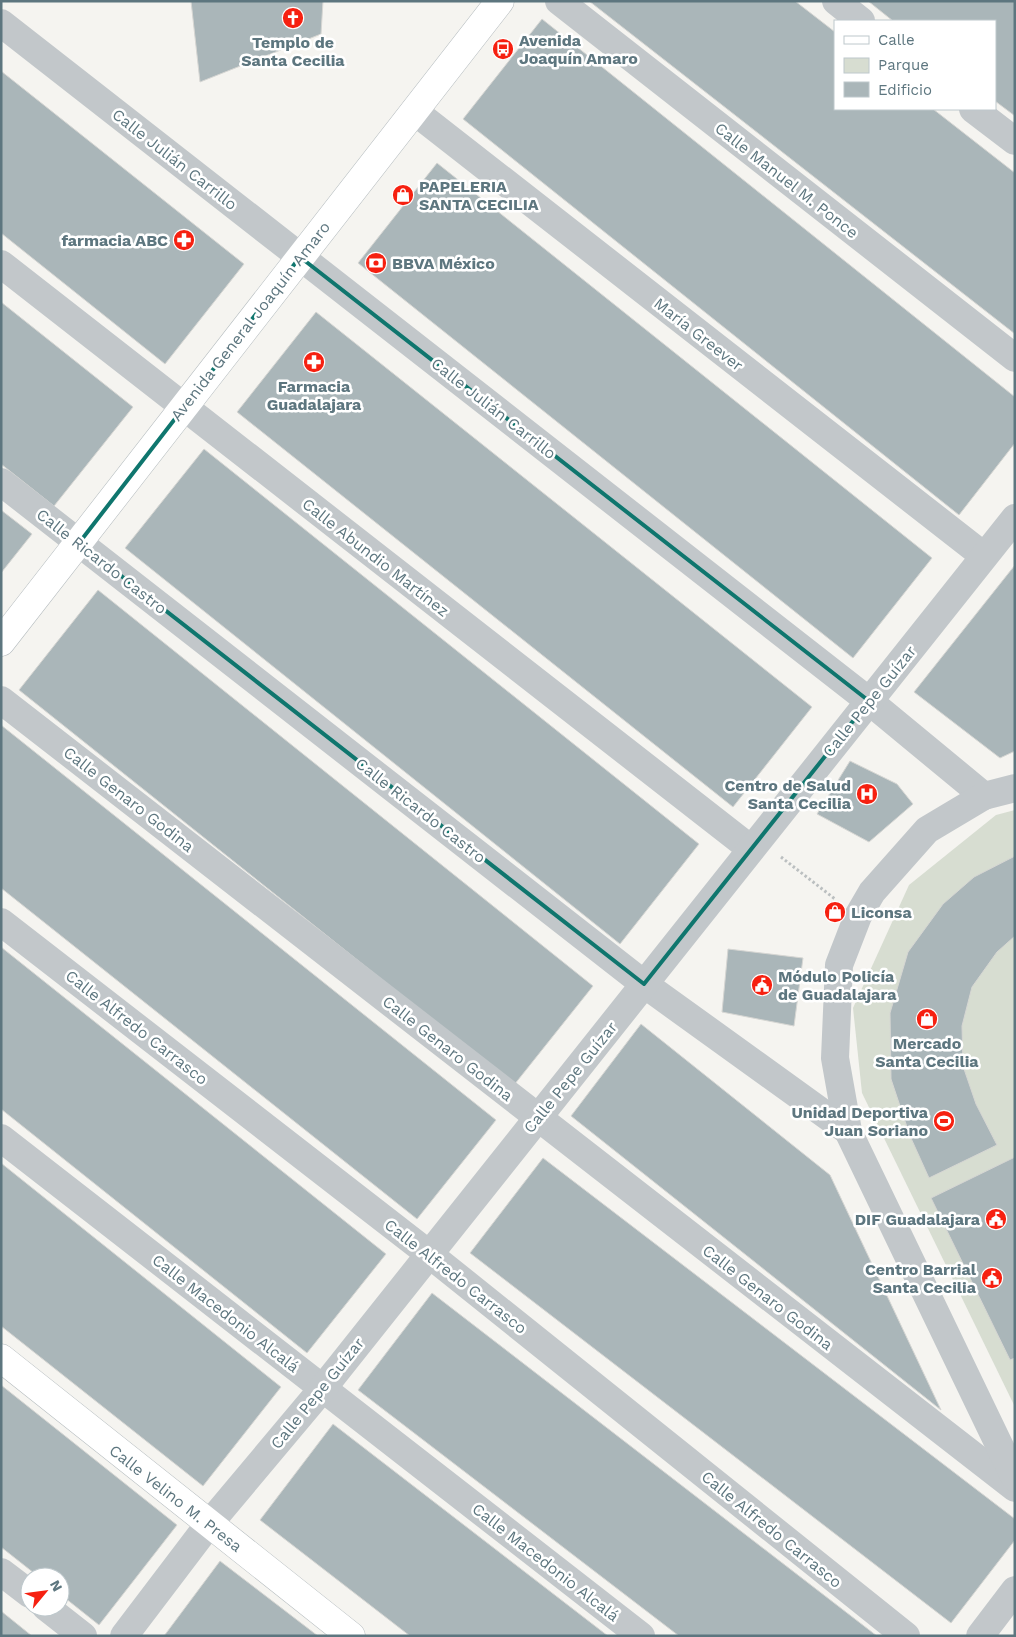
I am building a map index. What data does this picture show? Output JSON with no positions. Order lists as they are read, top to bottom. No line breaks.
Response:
{"streets":{"street":["Calle Julián Carrillo","Calle Manuel M. Ponce","Avenida General Joaquín Amaro","María Greever","Calle Abundio Martínez","Calle Ricardo Castro","Calle Pepe Guízar","Calle Genaro Godina","Calle Alfredo Carrasco","Calle Macedonio Alcalá","Calle Velino M. Presa"]},"crossings":[["Calle Julián Carrillo","Avenida General Joaquín Amaro"],["Calle Julián Carrillo","Calle Pepe Guízar"],["Avenida General Joaquín Amaro","María Greever"],["Avenida General Joaquín Amaro","Calle Abundio Martínez"],["Avenida General Joaquín Amaro","Calle Ricardo Castro"],["María Greever","Calle Pepe Guízar"],["Calle Abundio Martínez","Calle Pepe Guízar"],["Calle Ricardo Castro","Calle Pepe Guízar"],["Calle Pepe Guízar","Calle Genaro Godina"],["Calle Pepe Guízar","Calle Alfredo Carrasco"],["Calle Pepe Guízar","Calle Macedonio Alcalá"],["Calle Pepe Guízar","Calle Velino M. Presa"]],"places":{"church":["Templo de Santa Cecilia"],"bus stop":["Avenida Joaquín Amaro"],"shop":["PAPELERIA SANTA CECILIA","Liconsa","Mercado Santa Cecilia"],"pharmacy":["farmacia ABC","Farmacia Guadalajara"],"bank":["BBVA México"],"hospital":["Centro de Salud Santa Cecilia"],"public building":["Módulo Policía de Guadalajara","DIF Guadalajara","Centro Barrial Santa Cecilia"],"sports":["Unidad Deportiva Juan Soriano"]},"legend":["Calle","Parque","Edificio"],"north":"top right"}
